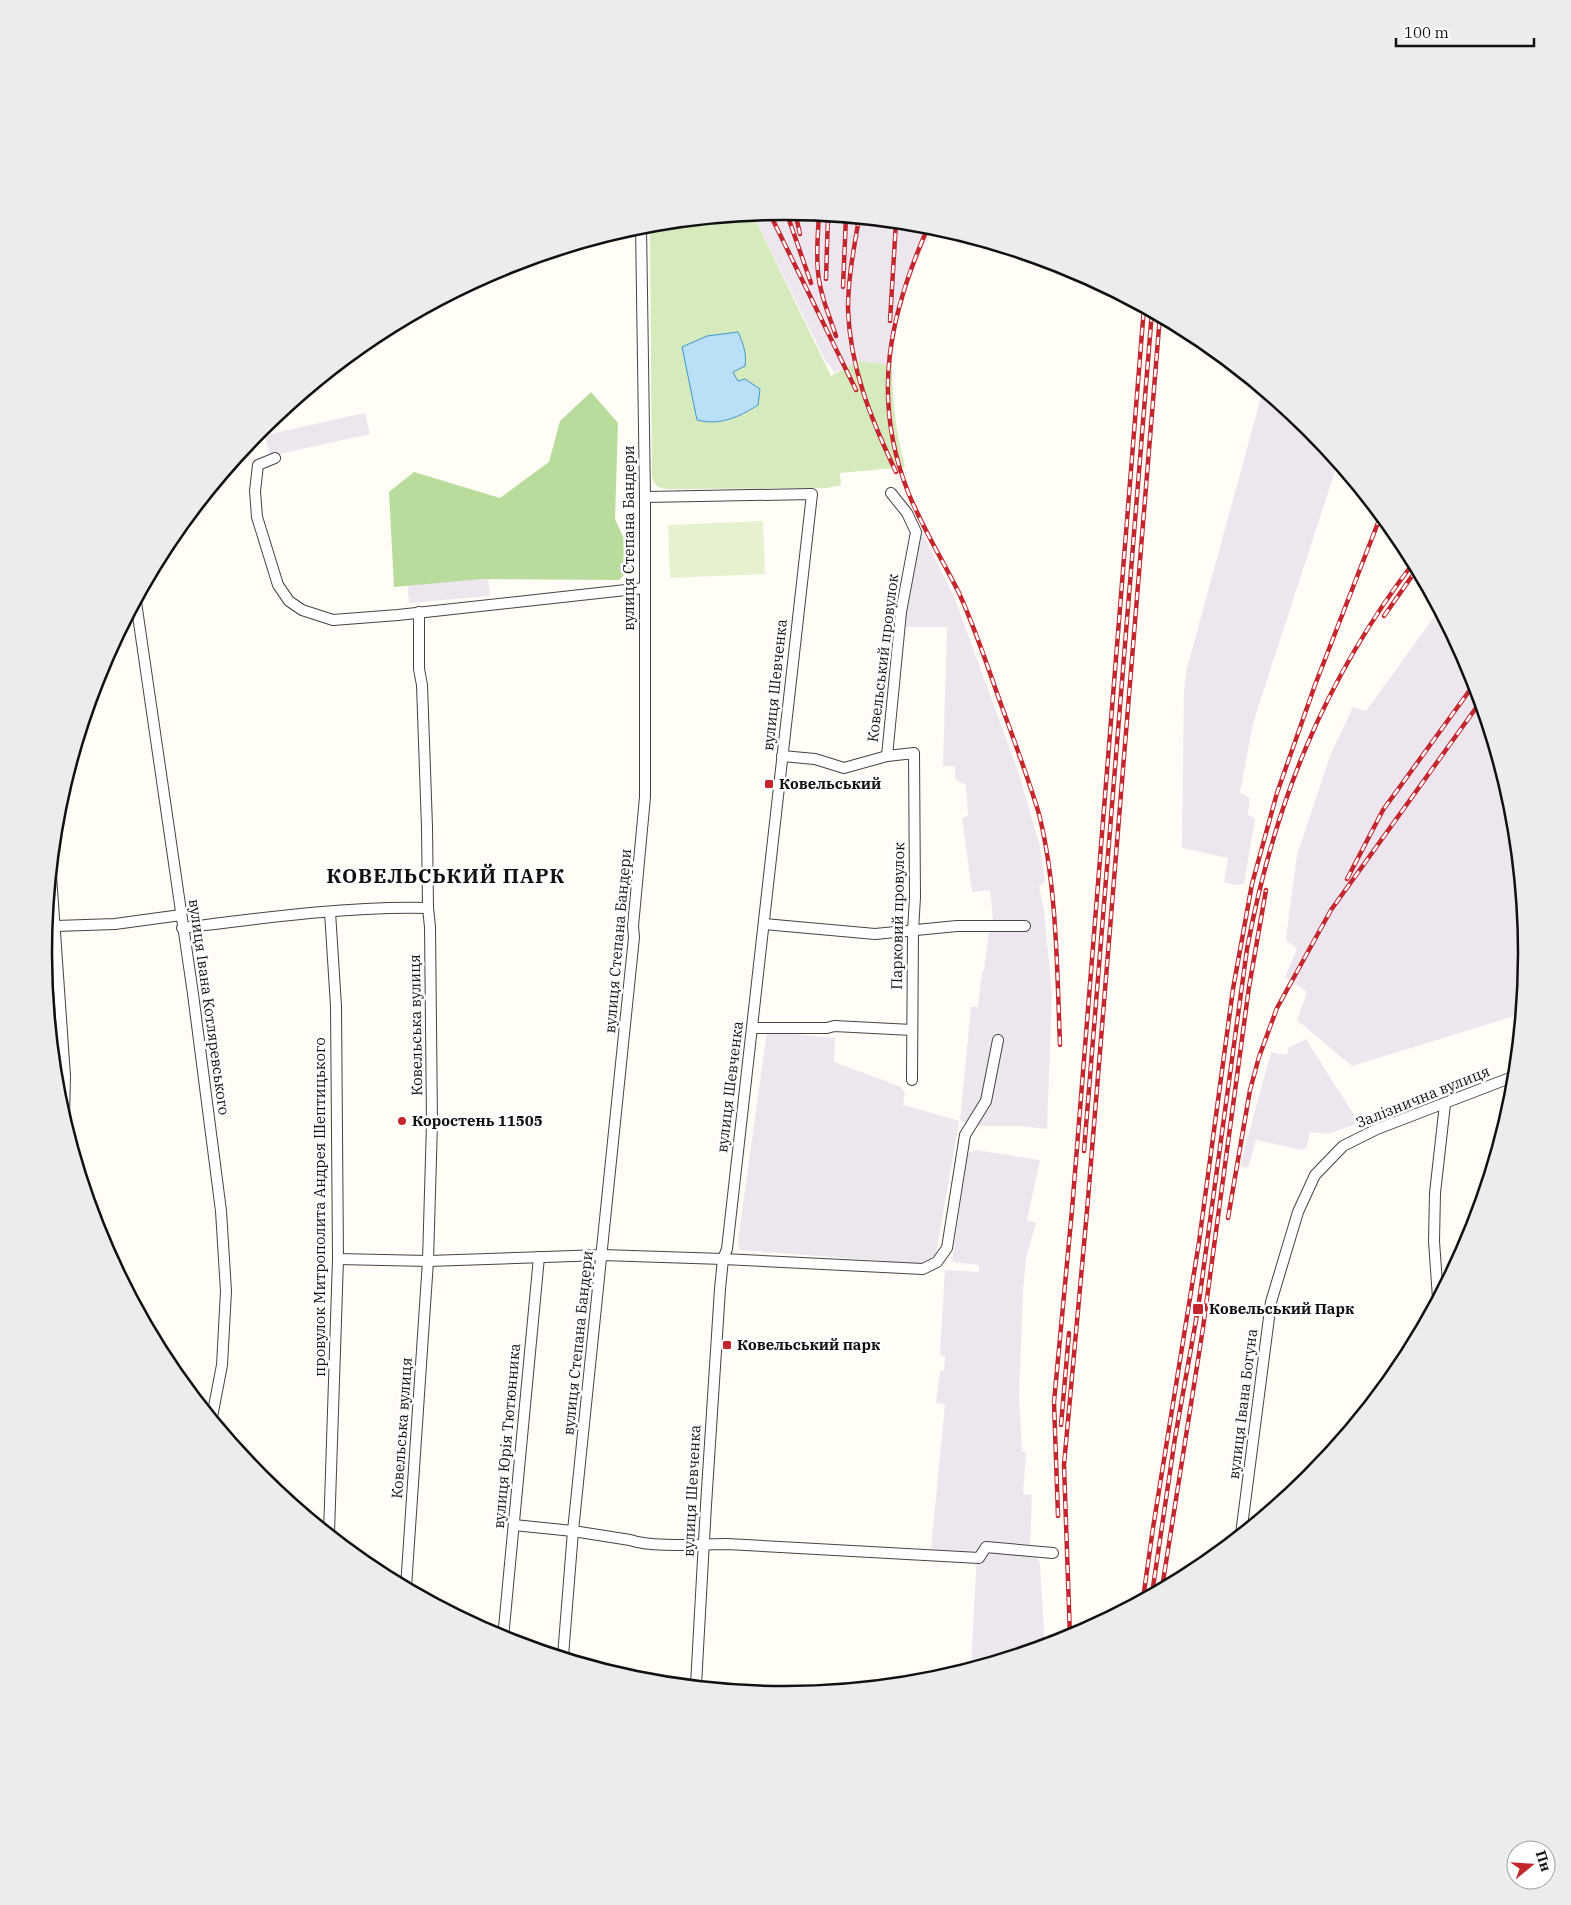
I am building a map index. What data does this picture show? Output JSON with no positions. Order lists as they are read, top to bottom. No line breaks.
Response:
{"streets":{"street":["вулиця Степана Бандери","Ковельський провулок","вулиця Шевченка","Парковий провулок","вулиця Івана Котляревського","Ковельська вулиця","Залізнична вулиця","провулок Митрополита Андрея Шептицького","вулиця Івана Богуна","вулиця Юрія Тютюнника"]},"crossings":[["вулиця Степана Бандери","вулиця Шевченка"],["Ковельський провулок","вулиця Шевченка"],["Ковельський провулок","Парковий провулок"],["Залізнична вулиця","вулиця Івана Богуна"]],"districts":["КОВЕЛЬСЬКИЙ ПАРК"],"places":{"transit":["Ковельський","Ковельський Парк","Ковельський парк"],"other":["Коростень 11505"]},"scale_bar":"100 m","north":"right"}
